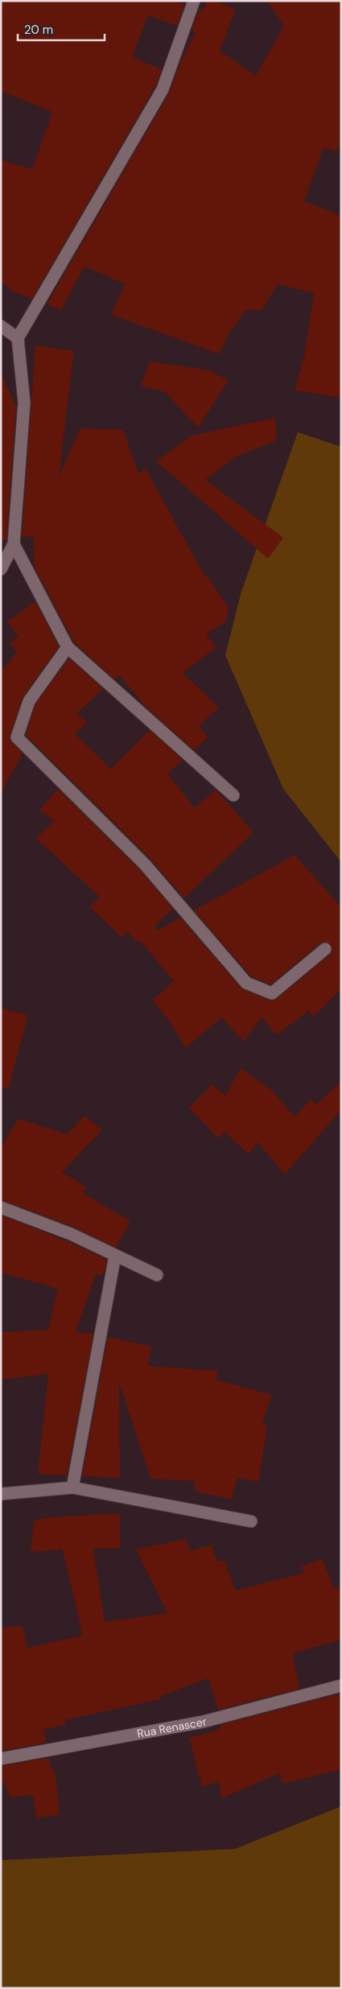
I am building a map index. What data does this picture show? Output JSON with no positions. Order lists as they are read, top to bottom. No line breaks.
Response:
{"streets":{"street":["Rua Renascer"]},"scale_bar":"20 m"}
